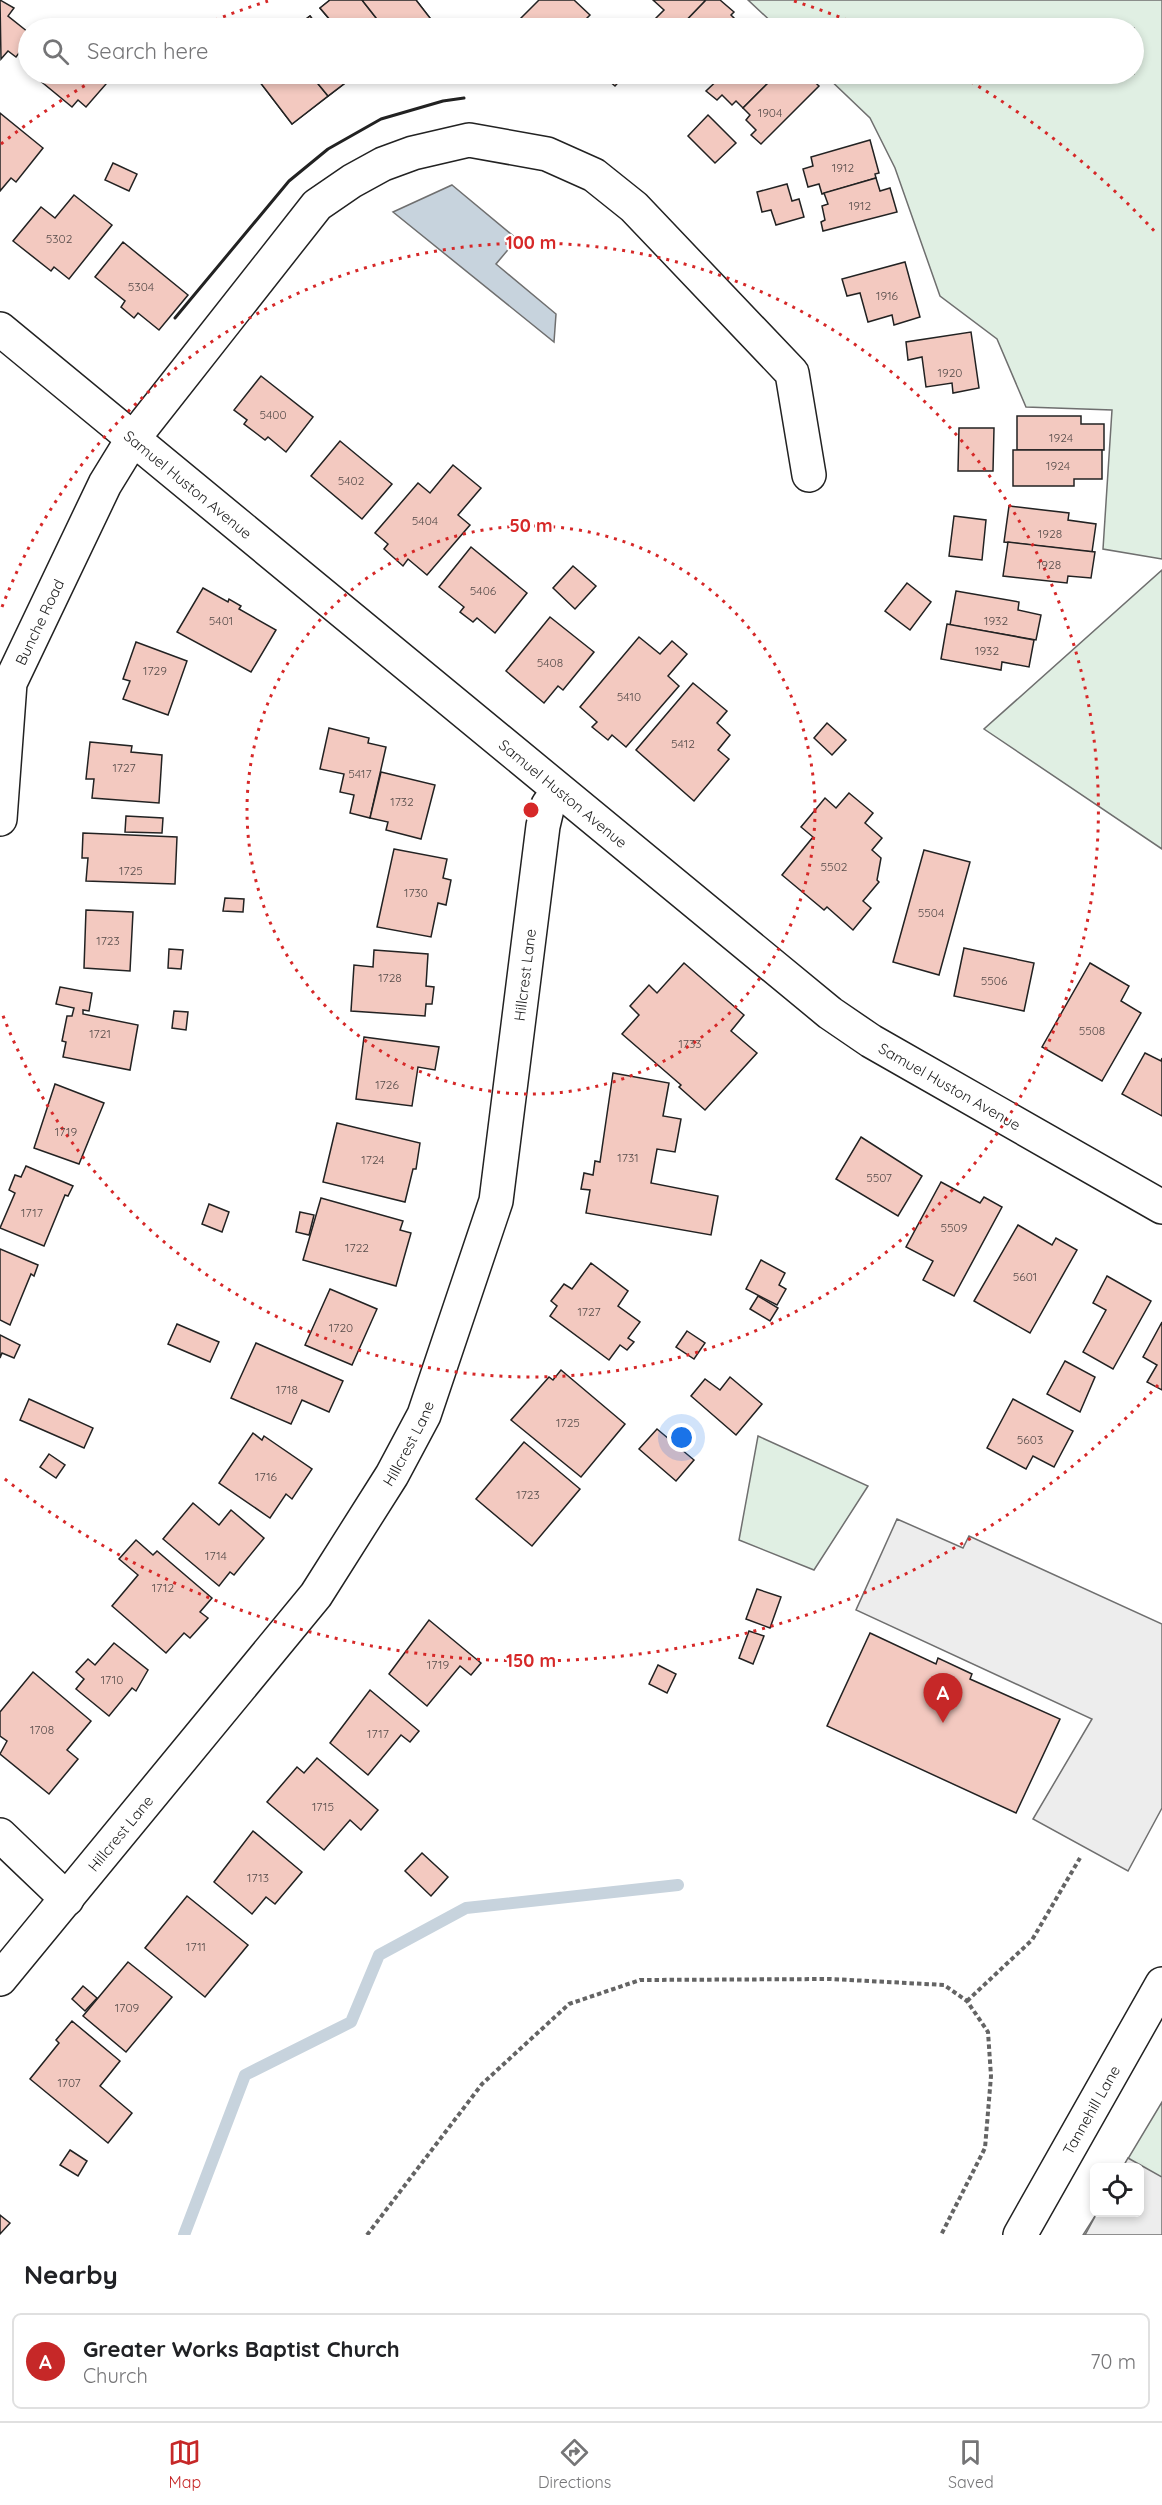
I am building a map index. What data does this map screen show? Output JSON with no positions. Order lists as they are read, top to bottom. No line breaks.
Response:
{"streets":{"street":["Samuel Huston Avenue","Bunche Road","Hillcrest Lane","Tannehill Lane"]},"crossings":[["Samuel Huston Avenue","Bunche Road"],["Samuel Huston Avenue","Hillcrest Lane"]],"house_numbers":["1904","1912","1912","5302","5304","1916","1920","5400","1924","1924","5402","5404","1928","1928","5406","5401","1932","1932","5408","1729","5410","5412","1727","5417","1732","5502","1725","1730","5504","1723","1728","5506","5508","1721","1733","1726","1719","1731","1724","5507","1717","5509","1722","5601","1727","1720","1718","1725","5603","1716","1723","1714","1712","1719","1710","1708","1717","1715","1713","1711","1709","1707"],"page":{"search":"Search here","pins":"A","heading":"Nearby","list":[{"mark":"A","name":"Greater Works Baptist Church","note":"Church","value":"70 m"}],"nav":["Map","Directions","Saved"]},"rings":["100 m","50 m","150 m"]}
